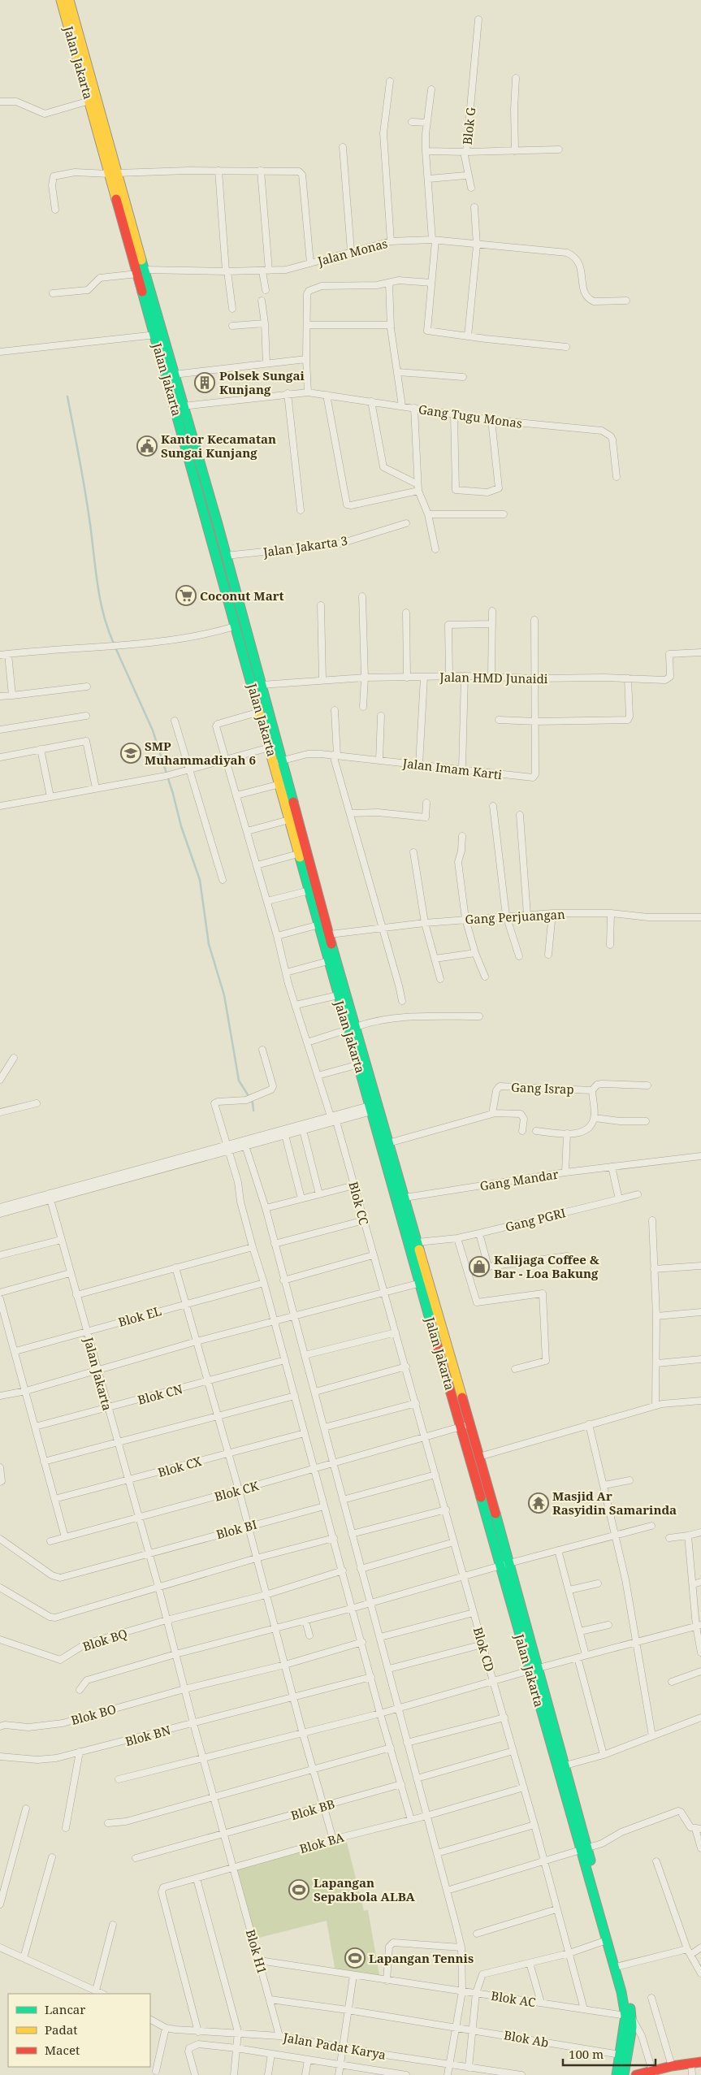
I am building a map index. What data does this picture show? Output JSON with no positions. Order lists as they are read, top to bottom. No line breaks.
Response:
{"streets":{"main road":["Jalan Jakarta"],"street":["Blok G","Jalan Monas","Gang Tugu Monas","Jalan Jakarta 3","Jalan HMD Junaidi","Jalan Imam Karti","Gang Perjuangan","Gang Israp","Gang Mandar","Blok CC","Gang PGRI","Blok EL","Blok CN","Blok CX","Blok CK","Blok BI","Blok BQ","Blok CD","Blok BO","Blok BN","Blok BB","Blok BA","Blok H1","Blok AC","Blok Ab","Jalan Padat Karya"]},"crossings":[["Jalan Jakarta","Jalan Monas"],["Jalan Jakarta","Gang Tugu Monas"],["Jalan Jakarta","Jalan Jakarta 3"],["Jalan Jakarta","Jalan HMD Junaidi"],["Jalan Jakarta","Jalan Imam Karti"],["Jalan Jakarta","Gang Perjuangan"],["Jalan Jakarta","Gang Mandar"],["Jalan Jakarta","Blok CC"],["Jalan Jakarta","Gang PGRI"],["Jalan Jakarta","Blok EL"],["Jalan Jakarta","Blok CN"],["Jalan Jakarta","Blok CX"],["Jalan Jakarta","Blok CK"],["Jalan Jakarta","Blok BI"],["Jalan Jakarta","Blok BQ"],["Jalan Jakarta","Blok BO"],["Jalan Jakarta","Blok BN"],["Jalan Jakarta","Blok H1"],["Jalan Jakarta","Blok AC"],["Jalan Jakarta","Blok Ab"],["Jalan HMD Junaidi","Jalan Imam Karti"],["Blok CC","Blok CD"],["Blok CD","Blok BA"],["Blok CD","Blok AC"],["Blok BN","Blok H1"],["Blok BB","Blok H1"],["Blok BA","Blok H1"],["Blok BA","Jalan Padat Karya"],["Blok H1","Blok Ab"],["Blok H1","Jalan Padat Karya"]],"places":{"building":["Polsek Sungai Kunjang"],"public building":["Kantor Kecamatan Sungai Kunjang"],"supermarket":["Coconut Mart"],"school or university":["SMP Muhammadiyah 6"],"shop":["Kalijaga Coffee & Bar - Loa Bakung"],"temple":["Masjid Ar Rasyidin Samarinda"],"sports":["Lapangan Sepakbola ALBA","Lapangan Tennis"]},"legend":["Lancar","Padat","Macet"],"scale_bar":"100 m"}
